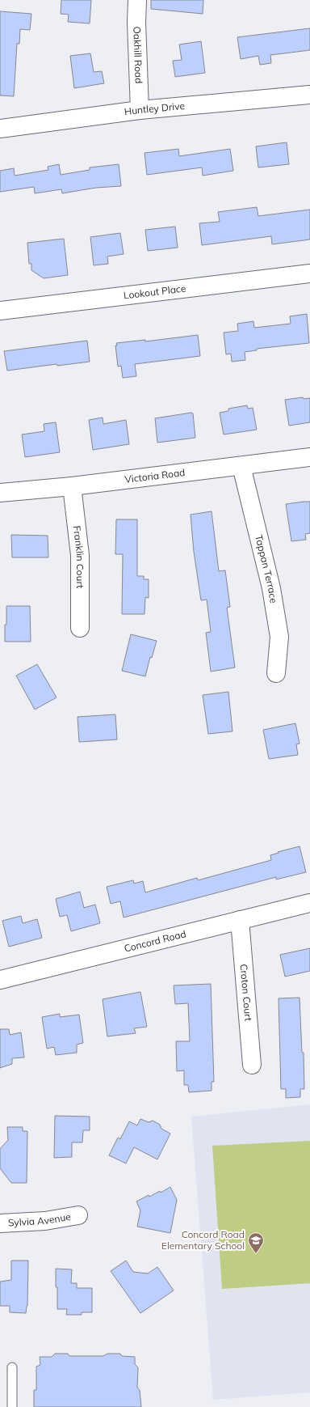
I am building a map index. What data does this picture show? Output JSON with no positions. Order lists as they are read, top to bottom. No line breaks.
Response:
{"streets":{"street":["Oakhill Road","Huntley Drive","Lookout Place","Victoria Road","Franklin Court","Tappan Terrace","Concord Road","Croton Court","Sylvia Avenue"]},"crossings":[["Oakhill Road","Huntley Drive"],["Victoria Road","Franklin Court"],["Victoria Road","Tappan Terrace"],["Concord Road","Croton Court"]],"places":{"school or university":["Concord Road Elementary School"]}}
